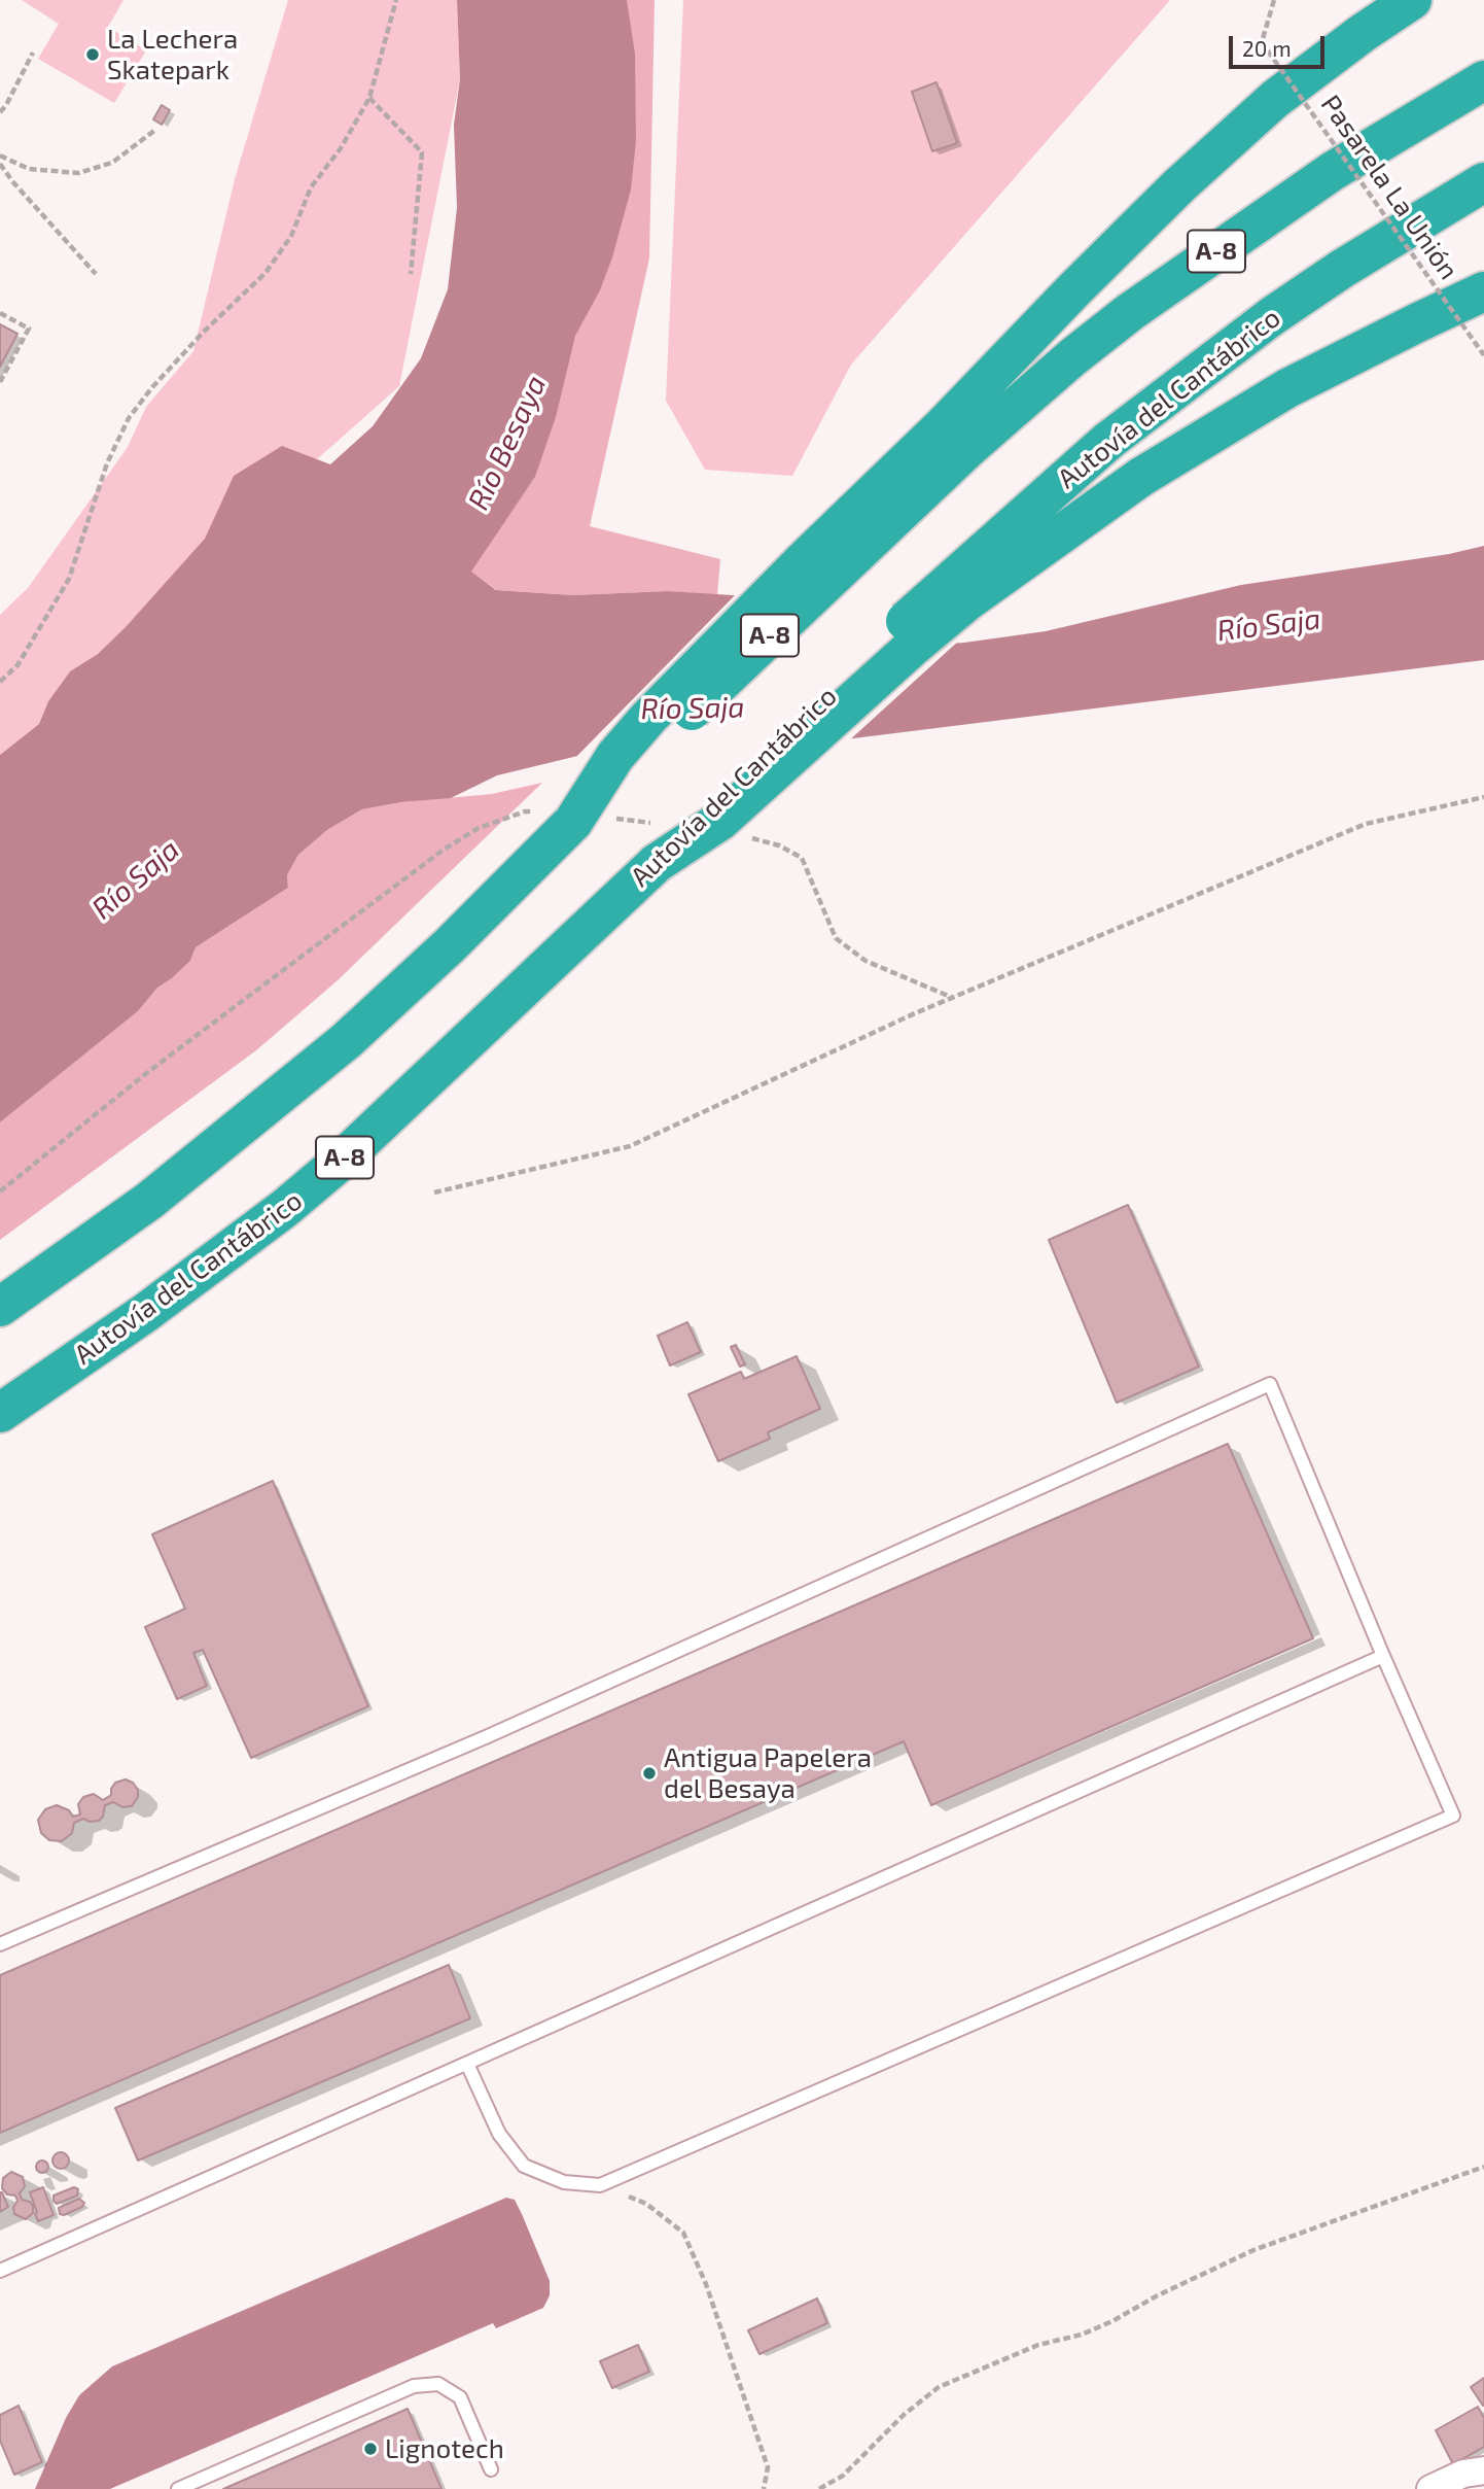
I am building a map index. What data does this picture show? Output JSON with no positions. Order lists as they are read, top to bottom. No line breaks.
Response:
{"streets":{"highway":["A-8","Autovía del Cantábrico"],"path":["Pasarela La Unión"]},"water":["Río Besaya","Río Saja"],"places":["La Lechera Skatepark","Antigua Papelera del Besaya","Lignotech"],"scale_bar":"20 m"}
